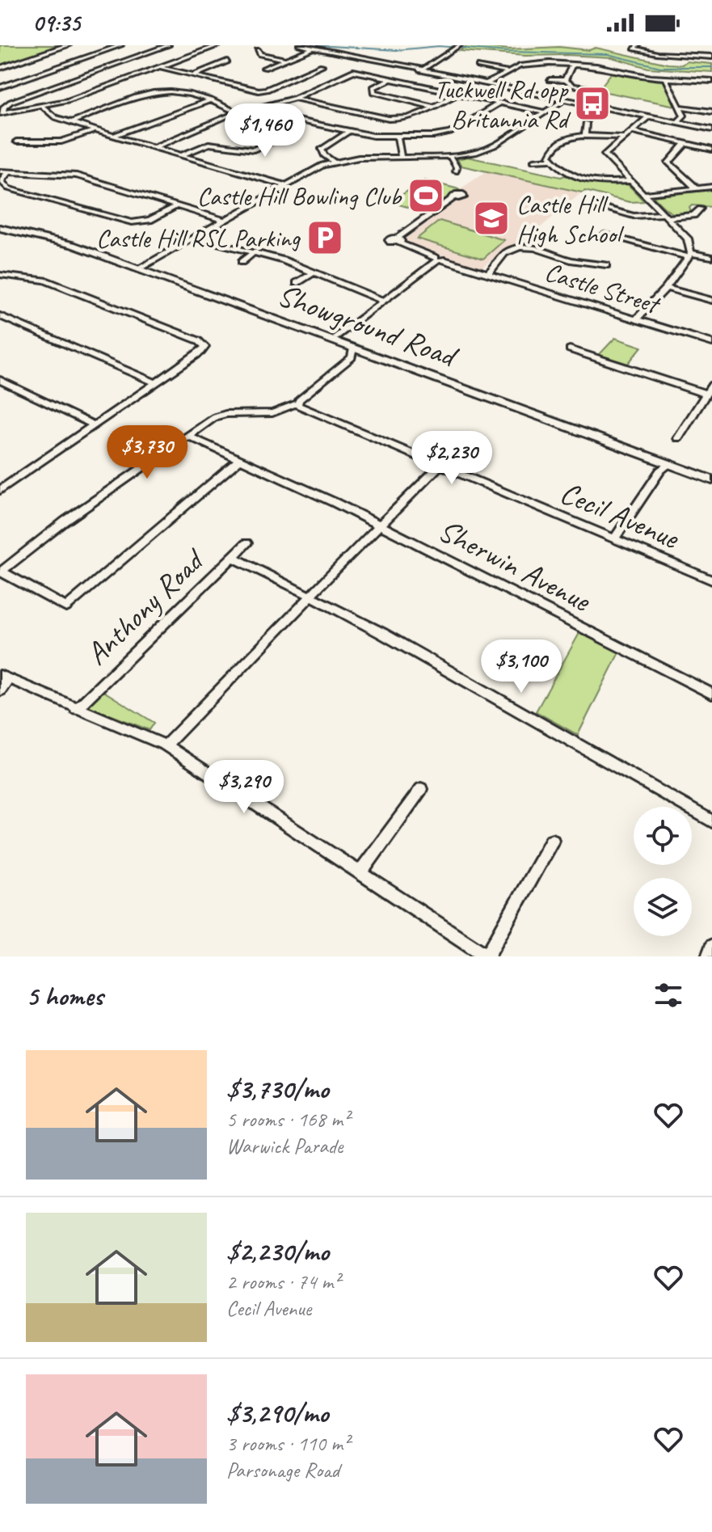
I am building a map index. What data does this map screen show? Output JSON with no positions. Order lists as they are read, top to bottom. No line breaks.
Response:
{"streets":{"main road":["Showground Road"],"street":["Castle Street","Cecil Avenue","Sherwin Avenue","Anthony Road"]},"places":{"bus stop":["Tuckwell Rd opp Britannia Rd"],"sports":["Castle Hill Bowling Club"],"school or university":["Castle Hill High School"],"parking":["Castle Hill RSL Parking"]},"page":{"status":"09:35","price":["$1,460","$3,730","$2,230","$3,100","$3,290"],"heading":"5 homes","list":[{"name":"$3,730/mo","note":"5 rooms · 168 m² · Warwick Parade"},{"name":"$2,230/mo","note":"2 rooms · 74 m² · Cecil Avenue"},{"name":"$3,290/mo","note":"3 rooms · 110 m² · Parsonage Road"}]}}
